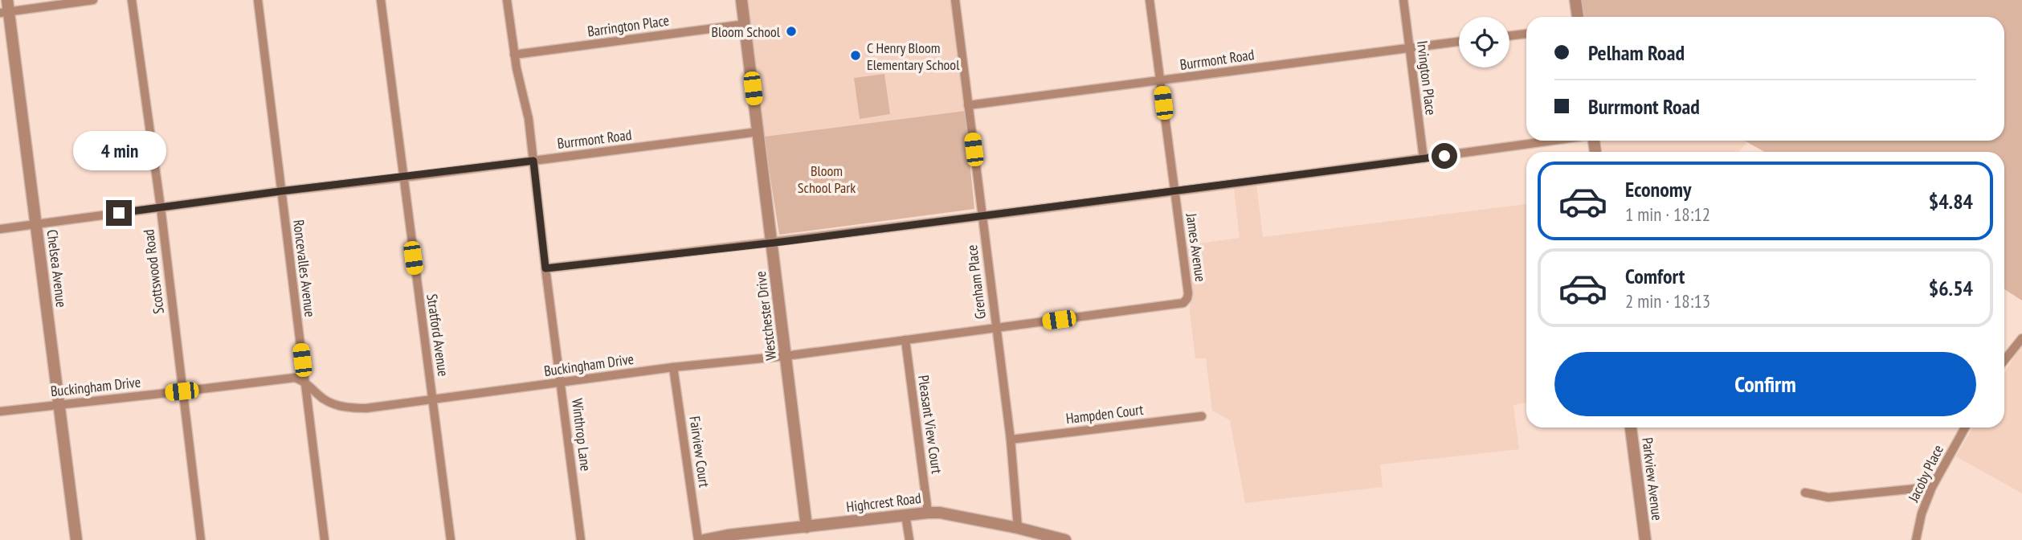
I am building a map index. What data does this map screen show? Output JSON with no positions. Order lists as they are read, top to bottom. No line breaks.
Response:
{"streets":{"street":["Barrington Place","Burrmont Road","Irvington Place","James Avenue","Chelsea Avenue","Roncevalles Avenue","Scottswood Road","Grenham Place","Westchester Drive","Stratford Avenue","Buckingham Drive","Hampden Court","Pleasant View Court","Winthrop Lane","Fairview Court","Jacoby Place","Parkview Avenue","Highcrest Road"]},"crossings":[["Barrington Place","Westchester Drive"],["Barrington Place","Winthrop Lane"],["Burrmont Road","Irvington Place"],["Burrmont Road","James Avenue"],["Burrmont Road","Chelsea Avenue"],["Burrmont Road","Roncevalles Avenue"],["Burrmont Road","Scottswood Road"],["Burrmont Road","Grenham Place"],["Burrmont Road","Westchester Drive"],["Burrmont Road","Stratford Avenue"],["Burrmont Road","Winthrop Lane"],["James Avenue","Buckingham Drive"],["Chelsea Avenue","Buckingham Drive"],["Roncevalles Avenue","Buckingham Drive"],["Scottswood Road","Buckingham Drive"],["Grenham Place","Buckingham Drive"],["Grenham Place","Hampden Court"],["Grenham Place","Highcrest Road"],["Westchester Drive","Buckingham Drive"],["Westchester Drive","Highcrest Road"],["Stratford Avenue","Buckingham Drive"],["Buckingham Drive","Pleasant View Court"],["Buckingham Drive","Winthrop Lane"],["Buckingham Drive","Fairview Court"],["Pleasant View Court","Highcrest Road"]],"parks":["Bloom School Park"],"places":["Bloom School","C Henry Bloom Elementary School"],"page":{"banner":["Pelham Road","Burrmont Road"],"bubble":"4 min","list":[{"name":"Economy","note":"1 min · 18:12","value":"$4.84"},{"name":"Comfort","note":"2 min · 18:13","value":"$6.54"}],"buttons":"Confirm"}}
